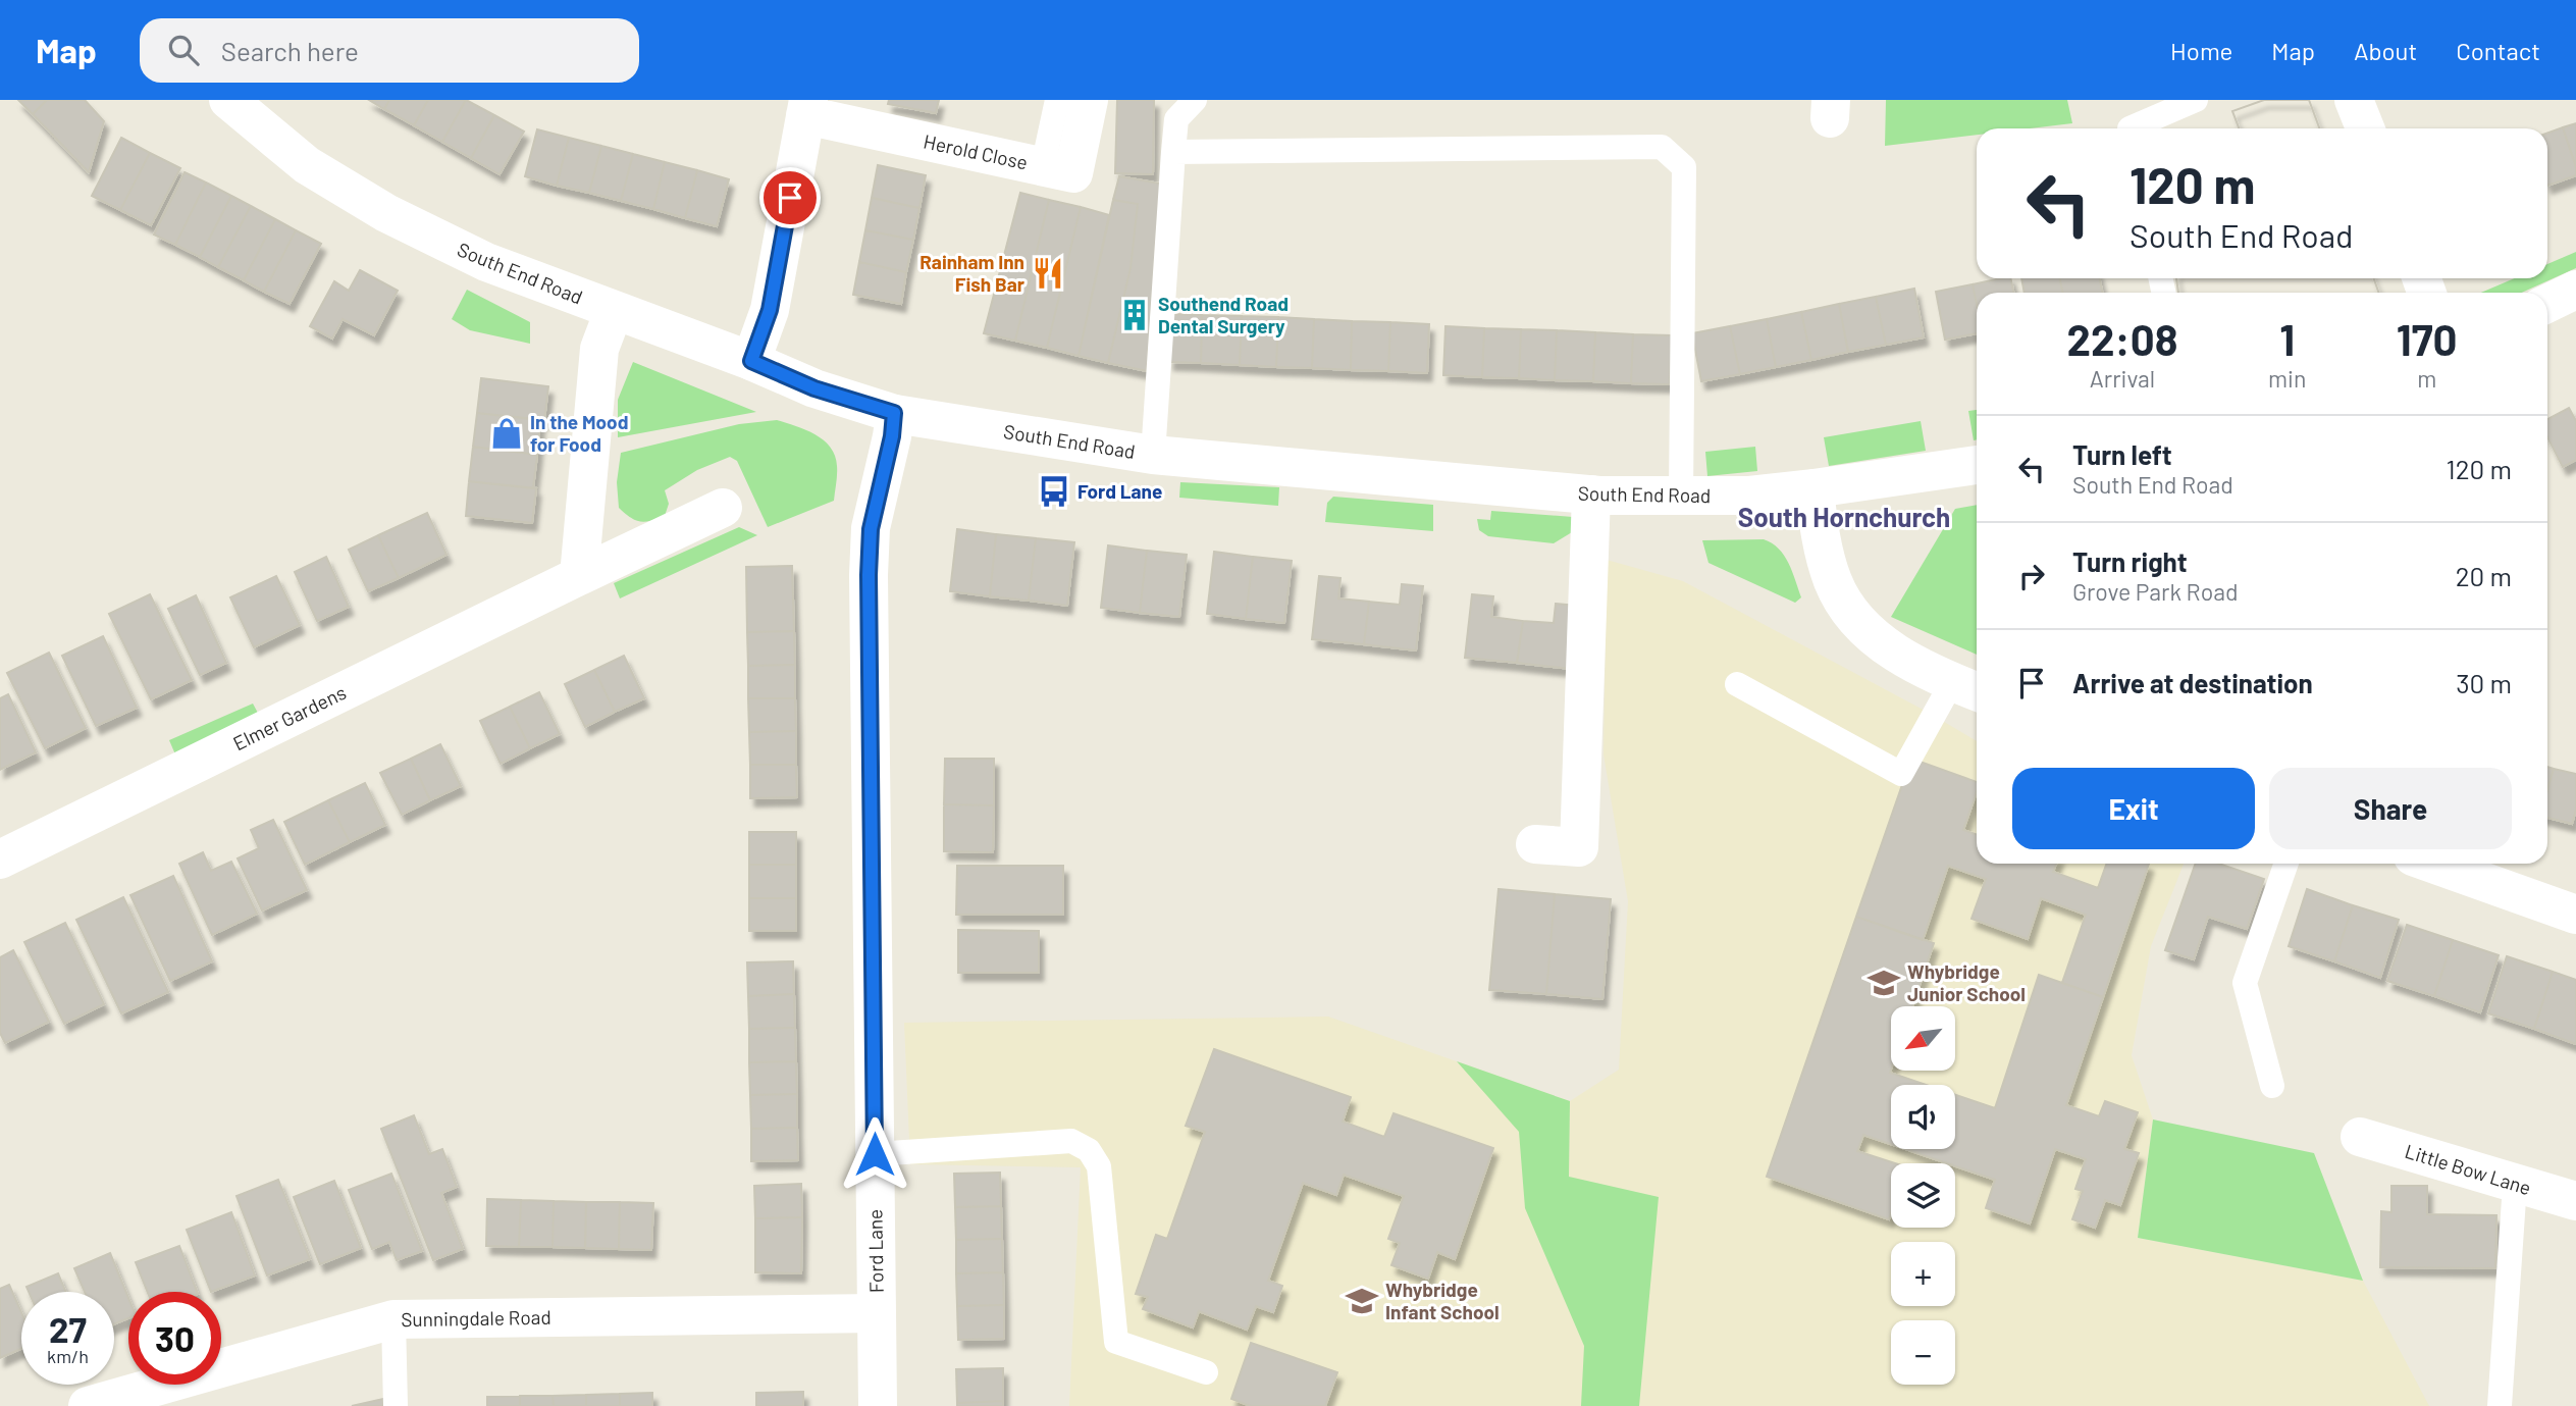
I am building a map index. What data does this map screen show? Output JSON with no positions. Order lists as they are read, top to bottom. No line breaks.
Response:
{"streets":{"street":["Herold Close","South End Road","Elmer Gardens","Little Bow Lane","Ford Lane","Sunningdale Road"]},"crossings":[["South End Road","Ford Lane"],["Ford Lane","Sunningdale Road"]],"districts":["South Hornchurch"],"places":{"restaurant":["Rainham Inn Fish Bar"],"building":["Southend Road Dental Surgery"],"shop":["In the Mood for Food"],"bus stop":["Ford Lane"],"school or university":["Whybridge Junior School","Whybridge Infant School"]},"north":"bottom left","page":{"header":"Map","search":"Search here","nav":["Home","Map","About","Contact"],"turn":["120 m","South End Road"],"eta":["22:08","Arrival","1","min","170","m"],"list":[{"name":"Turn left","note":"South End Road","value":"120 m"},{"name":"Turn right","note":"Grove Park Road","value":"20 m"},{"name":"Arrive at destination","value":"30 m"}],"buttons":["Exit","Share"],"map_buttons":["+","−"],"speed":"27 km/h","limit":"30"}}
